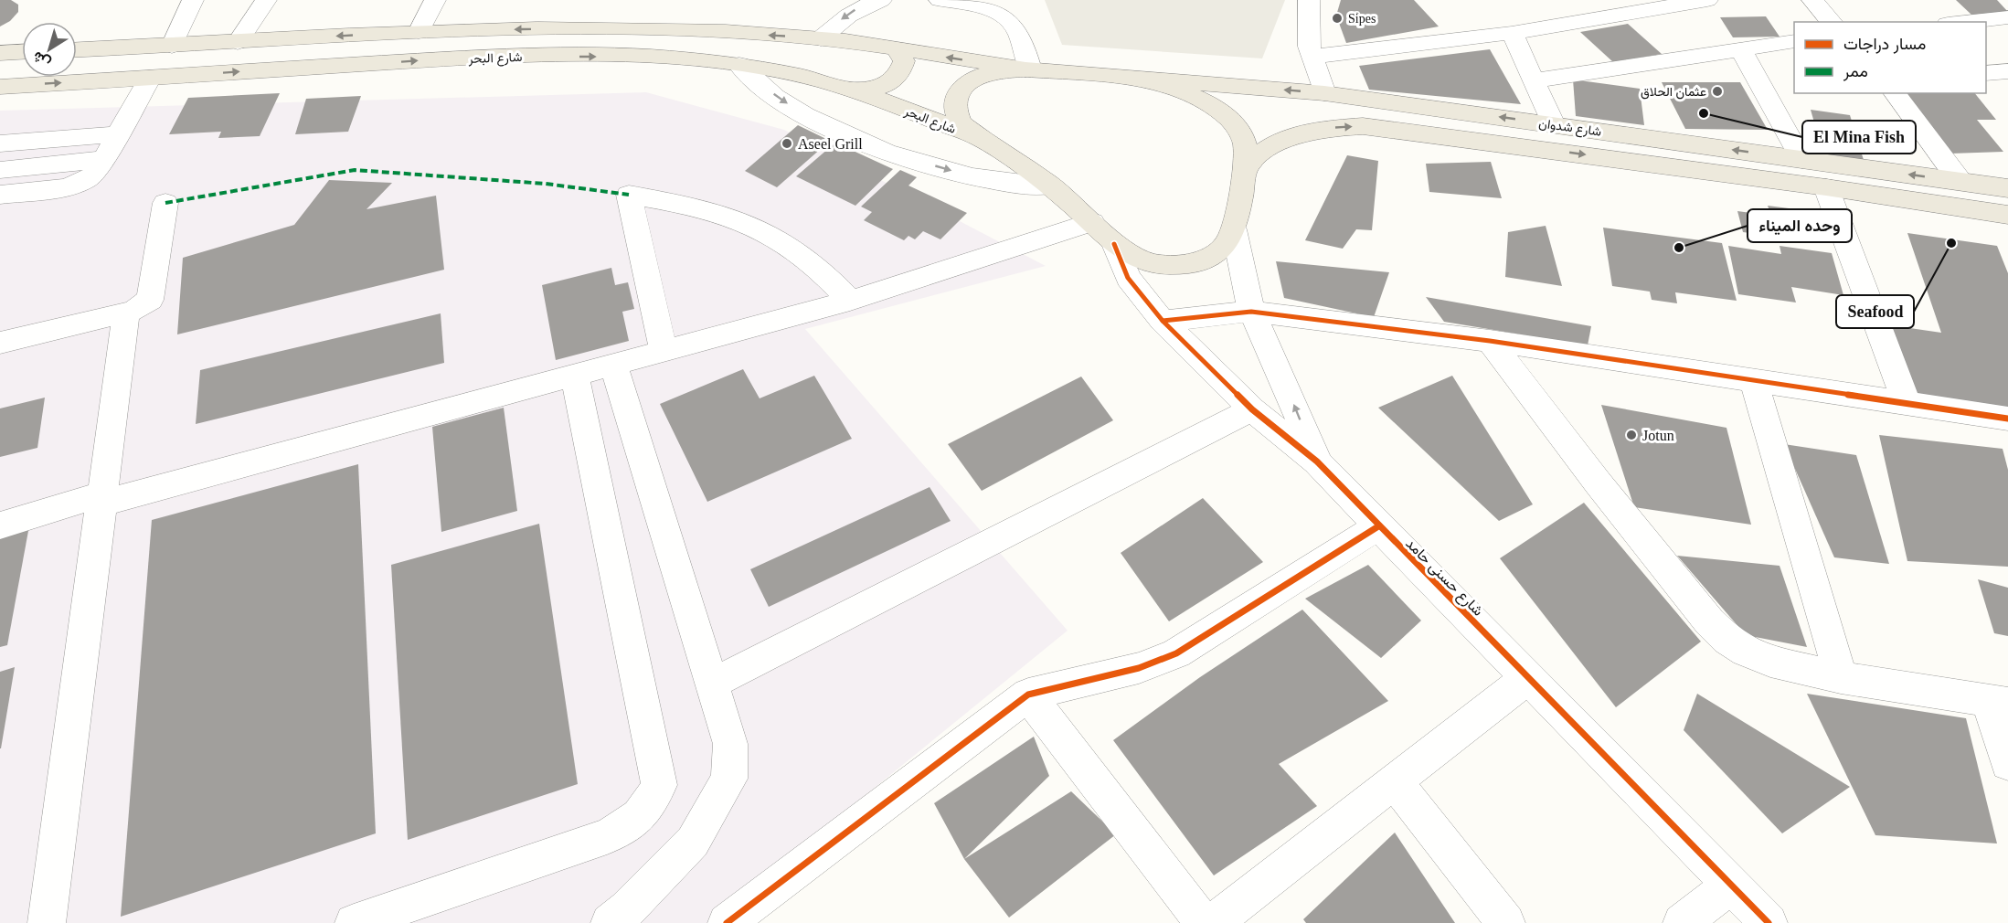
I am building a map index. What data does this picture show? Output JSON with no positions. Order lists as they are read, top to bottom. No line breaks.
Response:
{"streets":{"main road":["شارع البحر","شارع شدوان"],"street":["شارع حسنى حامد"]},"places":["Sipes","عثمان الحلاق","El Mina Fish","Aseel Grill","Seafood","وحده الميناء","Jotun"],"legend":["مسار دراجات","ممر"],"north":"bottom left"}
